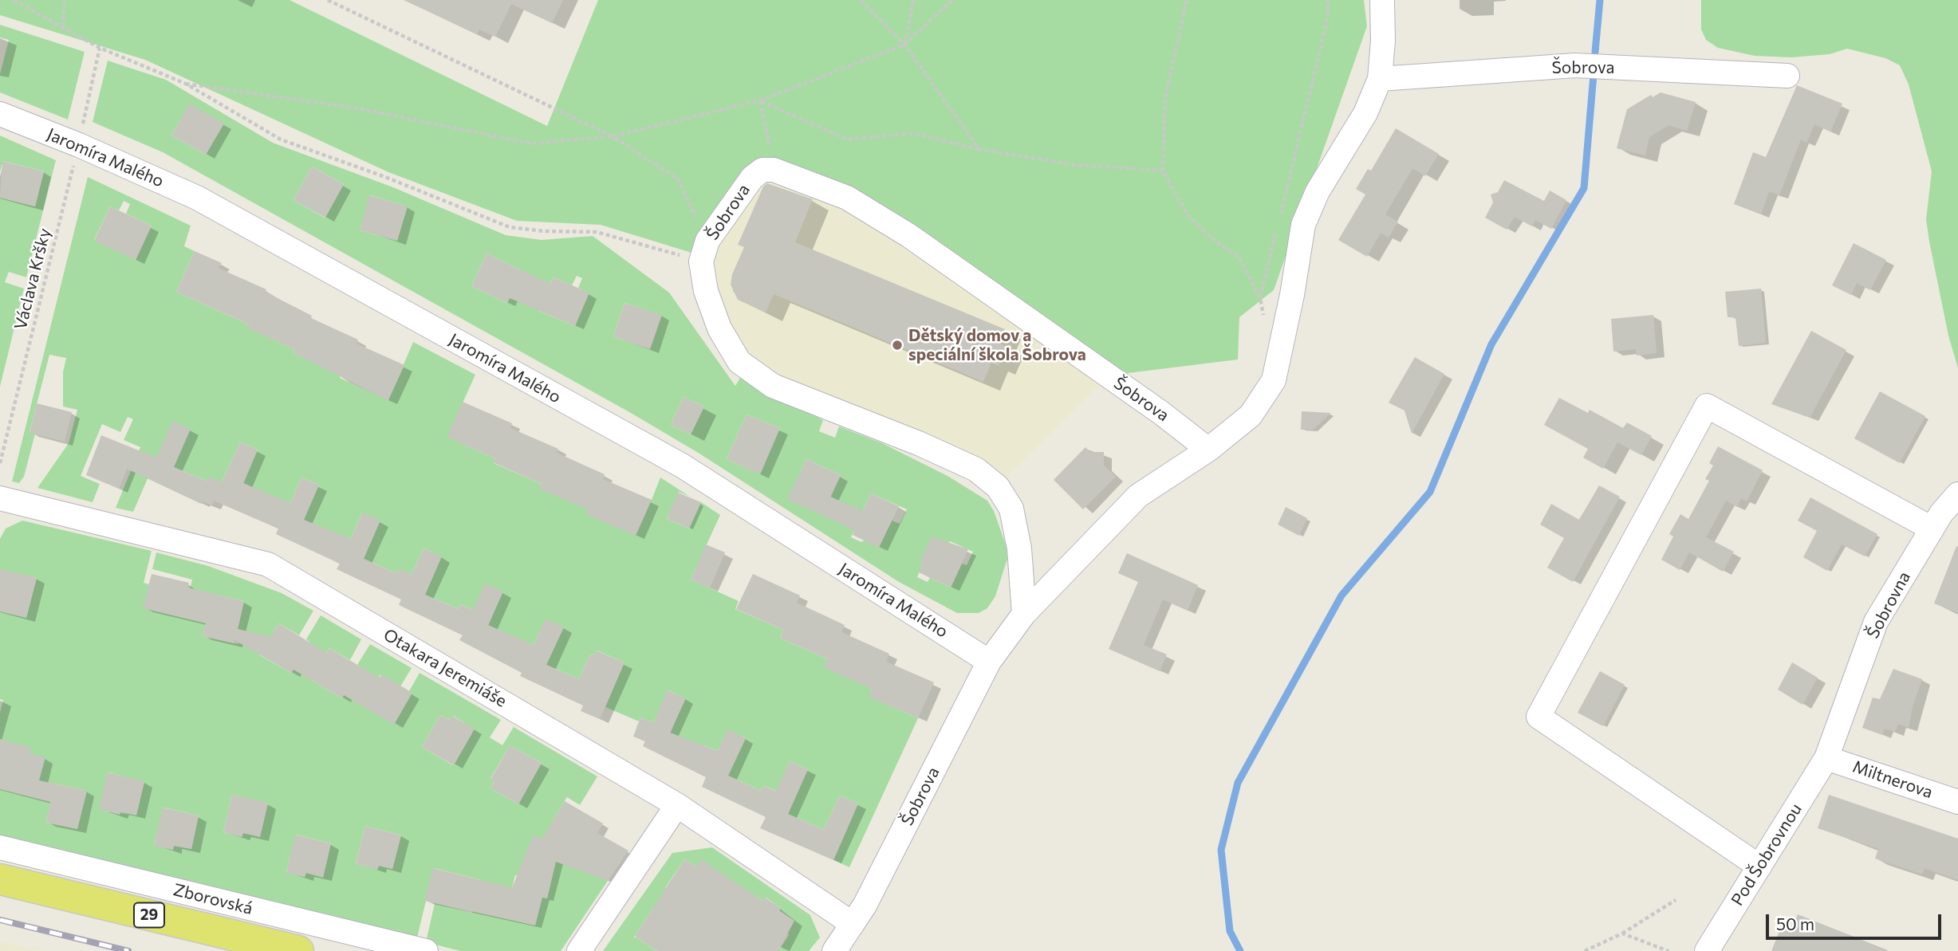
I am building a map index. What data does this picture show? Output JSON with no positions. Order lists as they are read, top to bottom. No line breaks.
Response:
{"streets":{"main road":["29"],"street":["Šobrova","Jaromíra Malého","Šobrovna","Otakara Jeremiáše","Miltnerova","Pod Šobrovnou","Zborovská"],"path":["Václava Kršky"]},"crossings":[["Šobrova","Jaromíra Malého"],["Šobrova","Otakara Jeremiáše"],["Šobrovna","Miltnerova"],["Šobrovna","Pod Šobrovnou"],["Miltnerova","Pod Šobrovnou"]],"places":["Dětský domov a speciální škola Šobrova"],"scale_bar":"50 m"}
